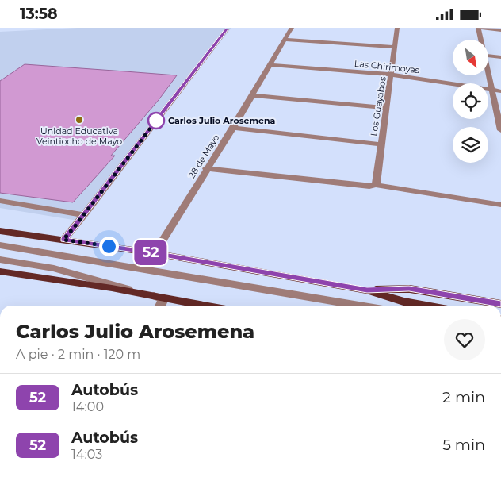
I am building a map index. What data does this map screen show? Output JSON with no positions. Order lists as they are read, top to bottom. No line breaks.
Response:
{"streets":{"street":["Las Chirimoyas","Los Guayabos","28 de Mayo"]},"crossings":[["Las Chirimoyas","Los Guayabos"],["Las Chirimoyas","28 de Mayo"]],"places":["Unidad Educativa Veintiocho de Mayo","Carlos Julio Arosemena"],"lines":["bus line 52"],"north":"bottom right","page":{"status":"13:58","on_map":"52","heading":["Carlos Julio Arosemena","A pie · 2 min · 120 m"],"list":[{"mark":"52","name":"Autobús","note":"14:00","value":"2 min"},{"mark":"52","name":"Autobús","note":"14:03","value":"5 min"}]}}
